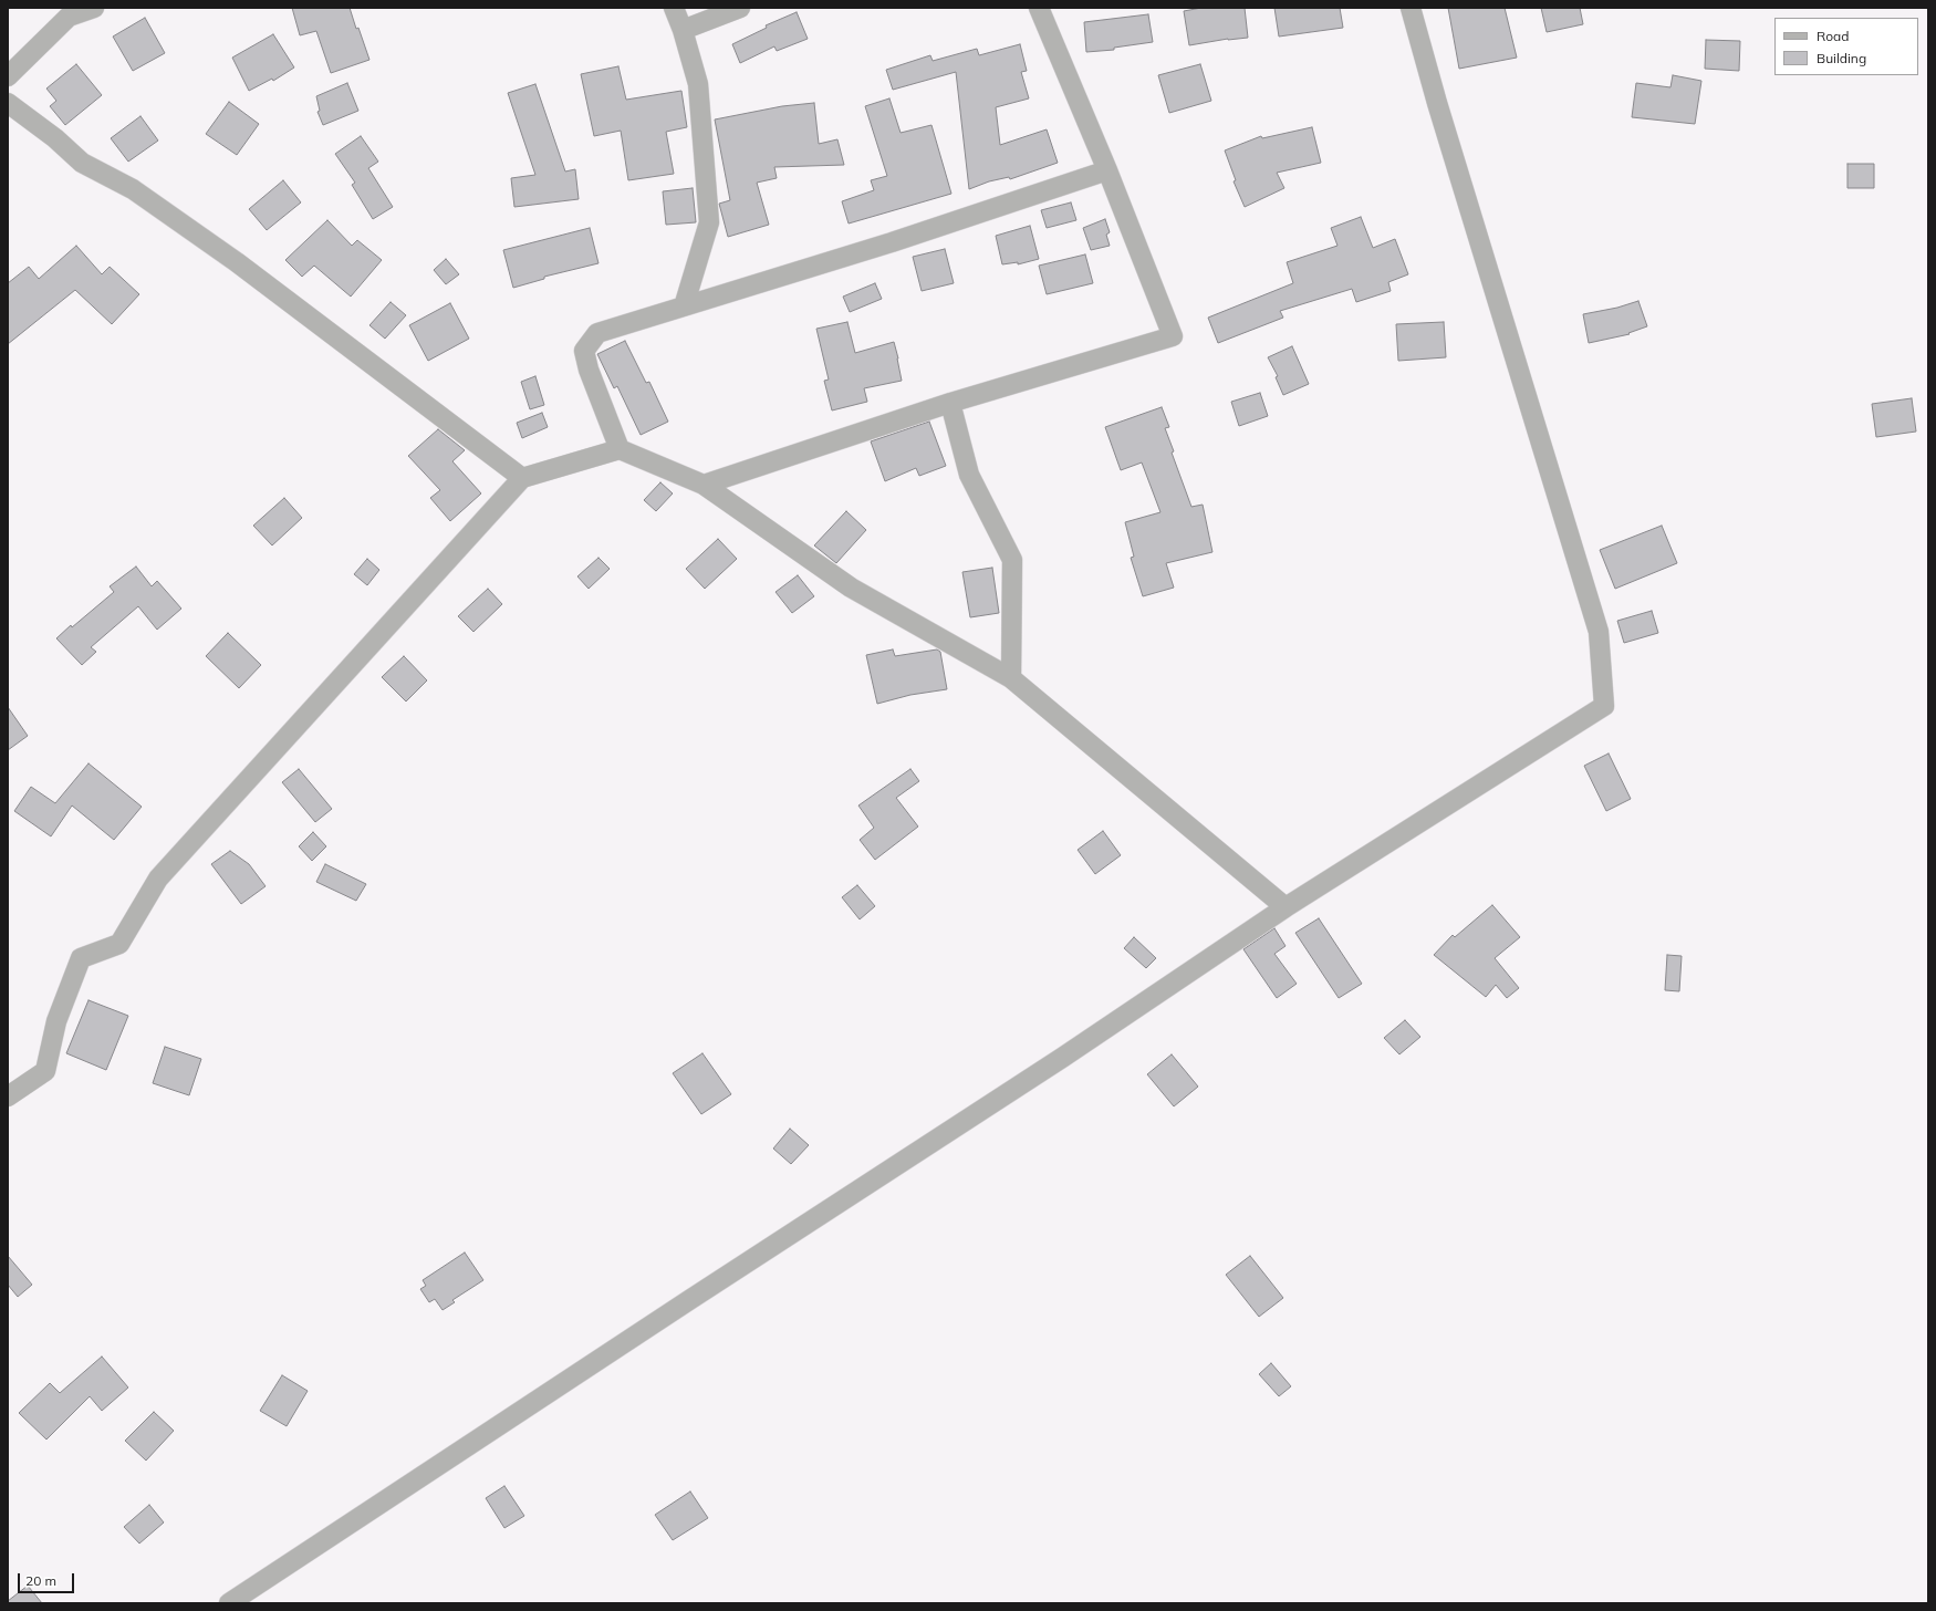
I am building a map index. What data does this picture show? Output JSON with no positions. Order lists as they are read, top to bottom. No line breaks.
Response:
{"legend":["Road","Building"],"scale_bar":"20 m"}
